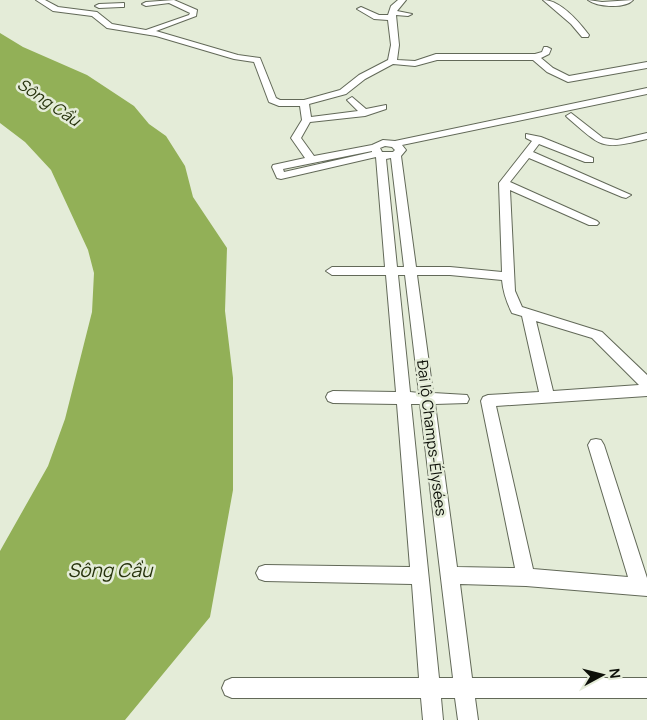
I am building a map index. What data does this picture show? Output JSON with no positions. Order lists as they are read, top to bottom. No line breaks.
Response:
{"streets":{"street":["Đại lộ Champs-Élysées"]},"water":["Sông Cầu"],"north":"right"}
